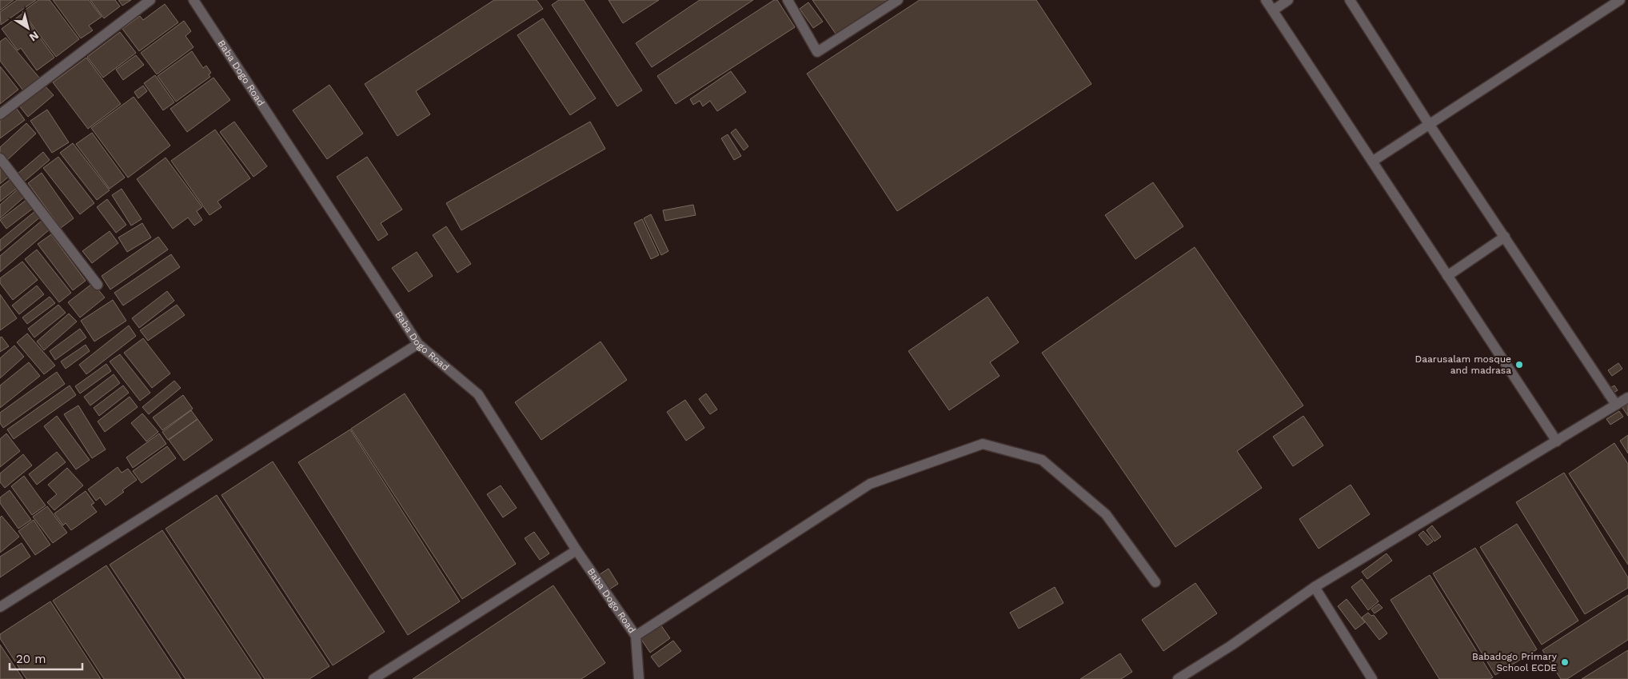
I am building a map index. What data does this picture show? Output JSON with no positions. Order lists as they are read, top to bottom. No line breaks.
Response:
{"streets":{"street":["Baba Dogo Road"]},"places":["Daarusalam mosque and madrasa","Babadogo Primary School ECDE"],"scale_bar":"20 m","north":"bottom right"}
